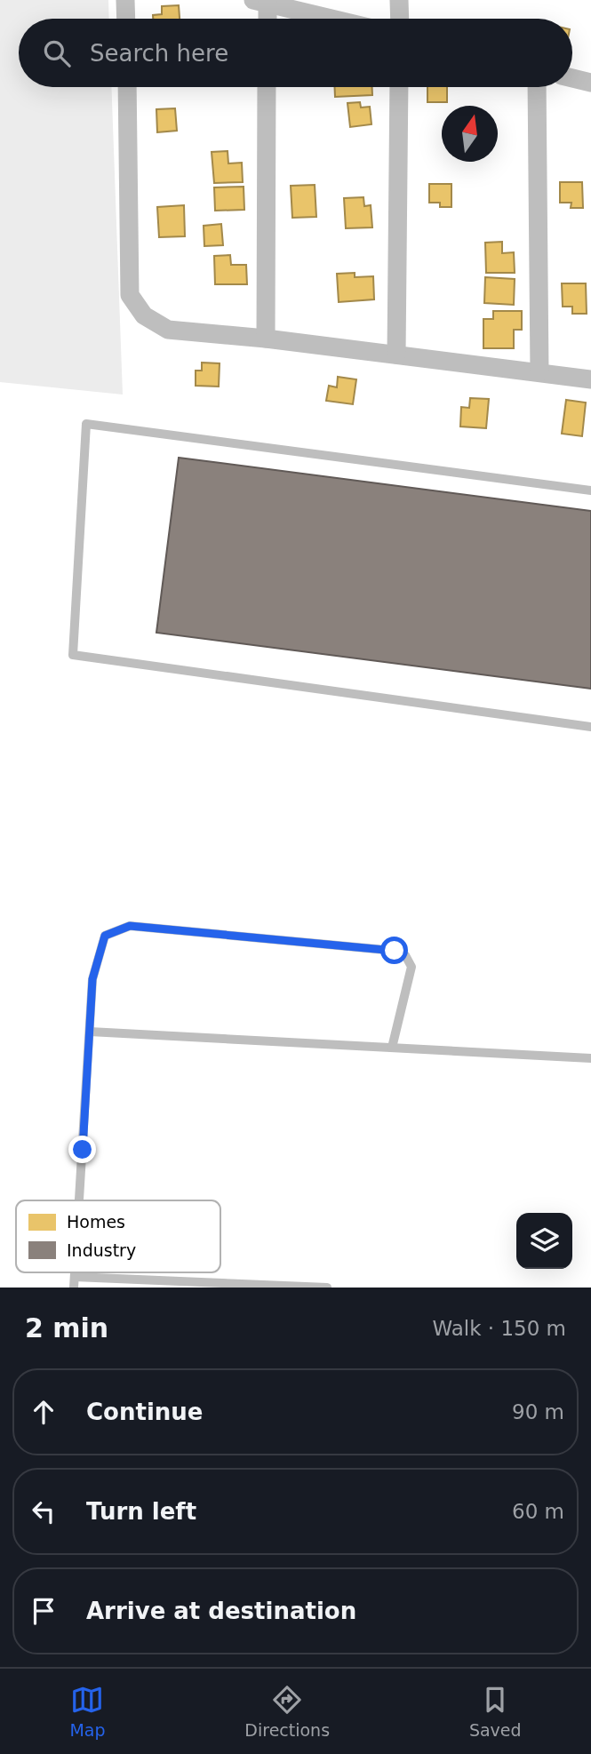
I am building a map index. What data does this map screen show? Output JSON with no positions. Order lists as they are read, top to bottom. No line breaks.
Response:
{"legend":["Homes","Industry"],"north":"top","page":{"search":"Search here","heading":["2 min","Walk · 150 m"],"list":[["Continue","90 m"],["Turn left","60 m"],"Arrive at destination"],"nav":["Map","Directions","Saved"]}}
